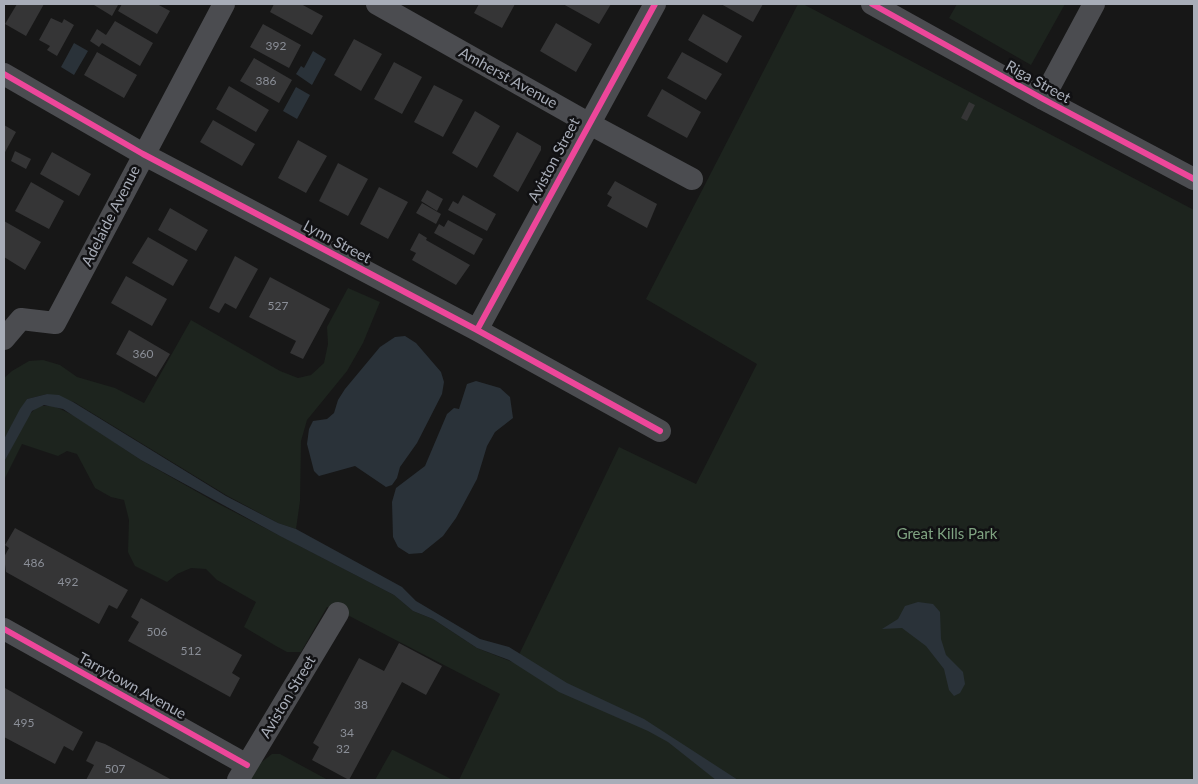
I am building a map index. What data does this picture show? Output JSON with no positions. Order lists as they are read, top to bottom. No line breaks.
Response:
{"streets":{"street":["Amherst Avenue","Riga Street","Aviston Street","Adelaide Avenue","Lynn Street","Tarrytown Avenue"]},"crossings":[["Amherst Avenue","Aviston Street"],["Aviston Street","Lynn Street"],["Aviston Street","Tarrytown Avenue"],["Adelaide Avenue","Lynn Street"]],"parks":["Great Kills Park"],"house_numbers":["392","386","527","360","486","492","506","512","38","495","34","32","507"]}
